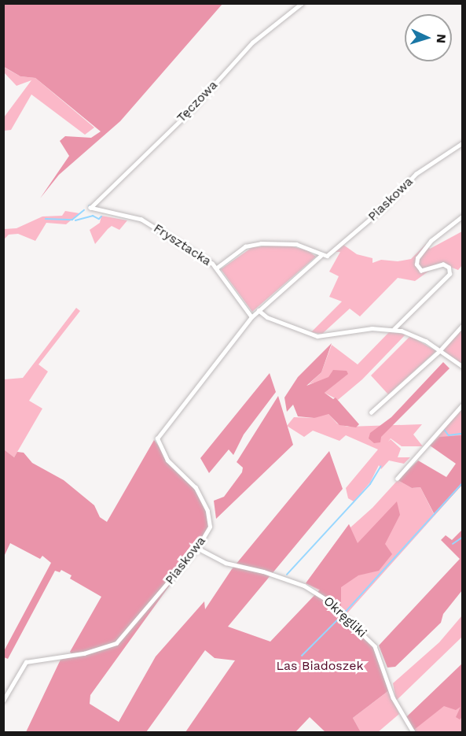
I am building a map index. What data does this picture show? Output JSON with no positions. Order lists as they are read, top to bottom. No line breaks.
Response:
{"streets":{"street":["Tęczowa","Piaskowa","Frysztacka","Okręgliki"]},"crossings":[["Tęczowa","Frysztacka"],["Piaskowa","Frysztacka"],["Piaskowa","Okręgliki"]],"parks":["Las Biadoszek"],"north":"right"}
